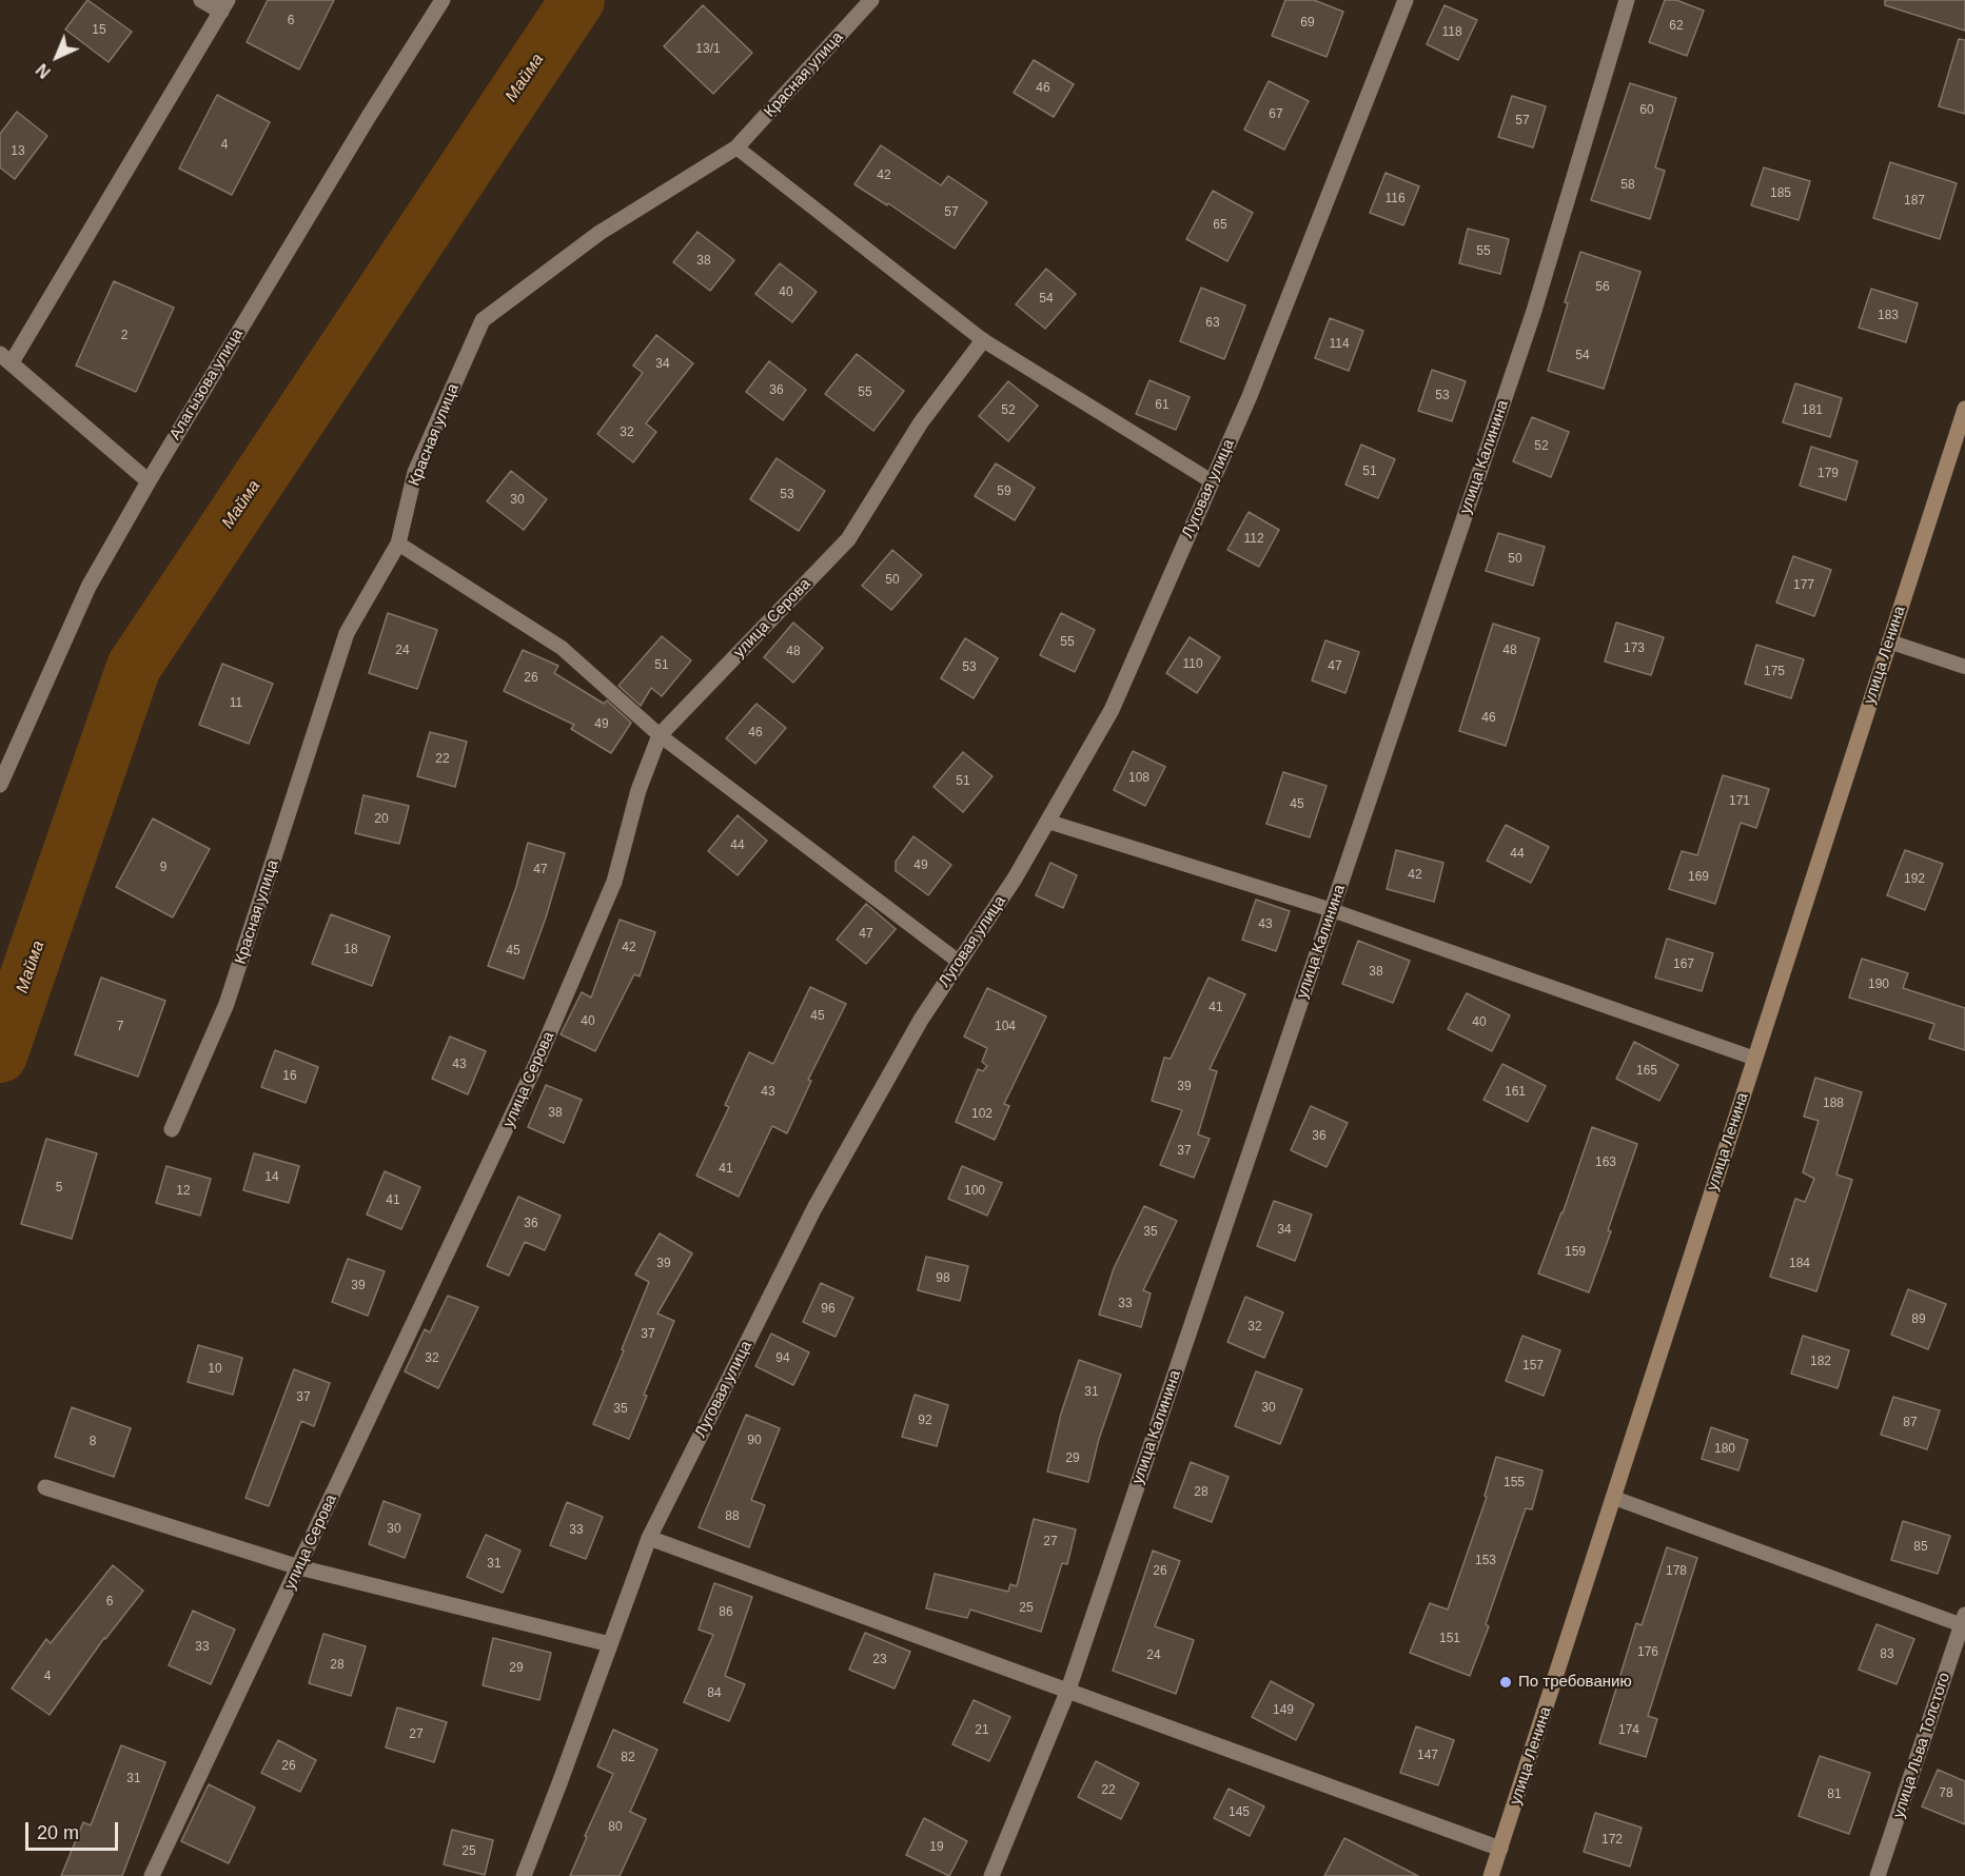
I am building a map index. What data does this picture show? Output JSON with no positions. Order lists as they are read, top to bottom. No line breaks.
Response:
{"streets":{"street":["Красная улица","Алагызова улица","улица Калинина","Луговая улица","улица Серова","улица Ленина","улица Льва Толстого"]},"water":["Майма"],"places":["По требованию"],"house_numbers":["6","69","62","15","118","13/1","46","60","67","57","4","13","42","58","185","116","187","57","65","55","38","56","40","54","183","63","2","114","54","34","36","55","53","61","52","181","32","52","51","179","59","53","30","112","50","50","177","55","173","24","48","48","110","51","47","53","175","26","11","46","49","46","22","108","51","171","45","20","44","44","49","9","47","42","169","192","43","47","42","18","45","167","38","190","41","45","40","40","7","104","43","165","16","39","43","161","188","38","102","36","37","163","41","14","5","12","100","41","36","34","35","159","39","184","98","39","33","96","89","32","37","32","94","182","157","10","31","37","30","35","92","87","90","8","180","29","155","28","88","30","33","27","85","153","31","26","178","6","25","86","151","33","176","83","24","23","28","29","4","84","149","21","174","27","147","82","26","31","22","78","81","145","80","172","19","25"],"scale_bar":"20 m","north":"bottom left"}
